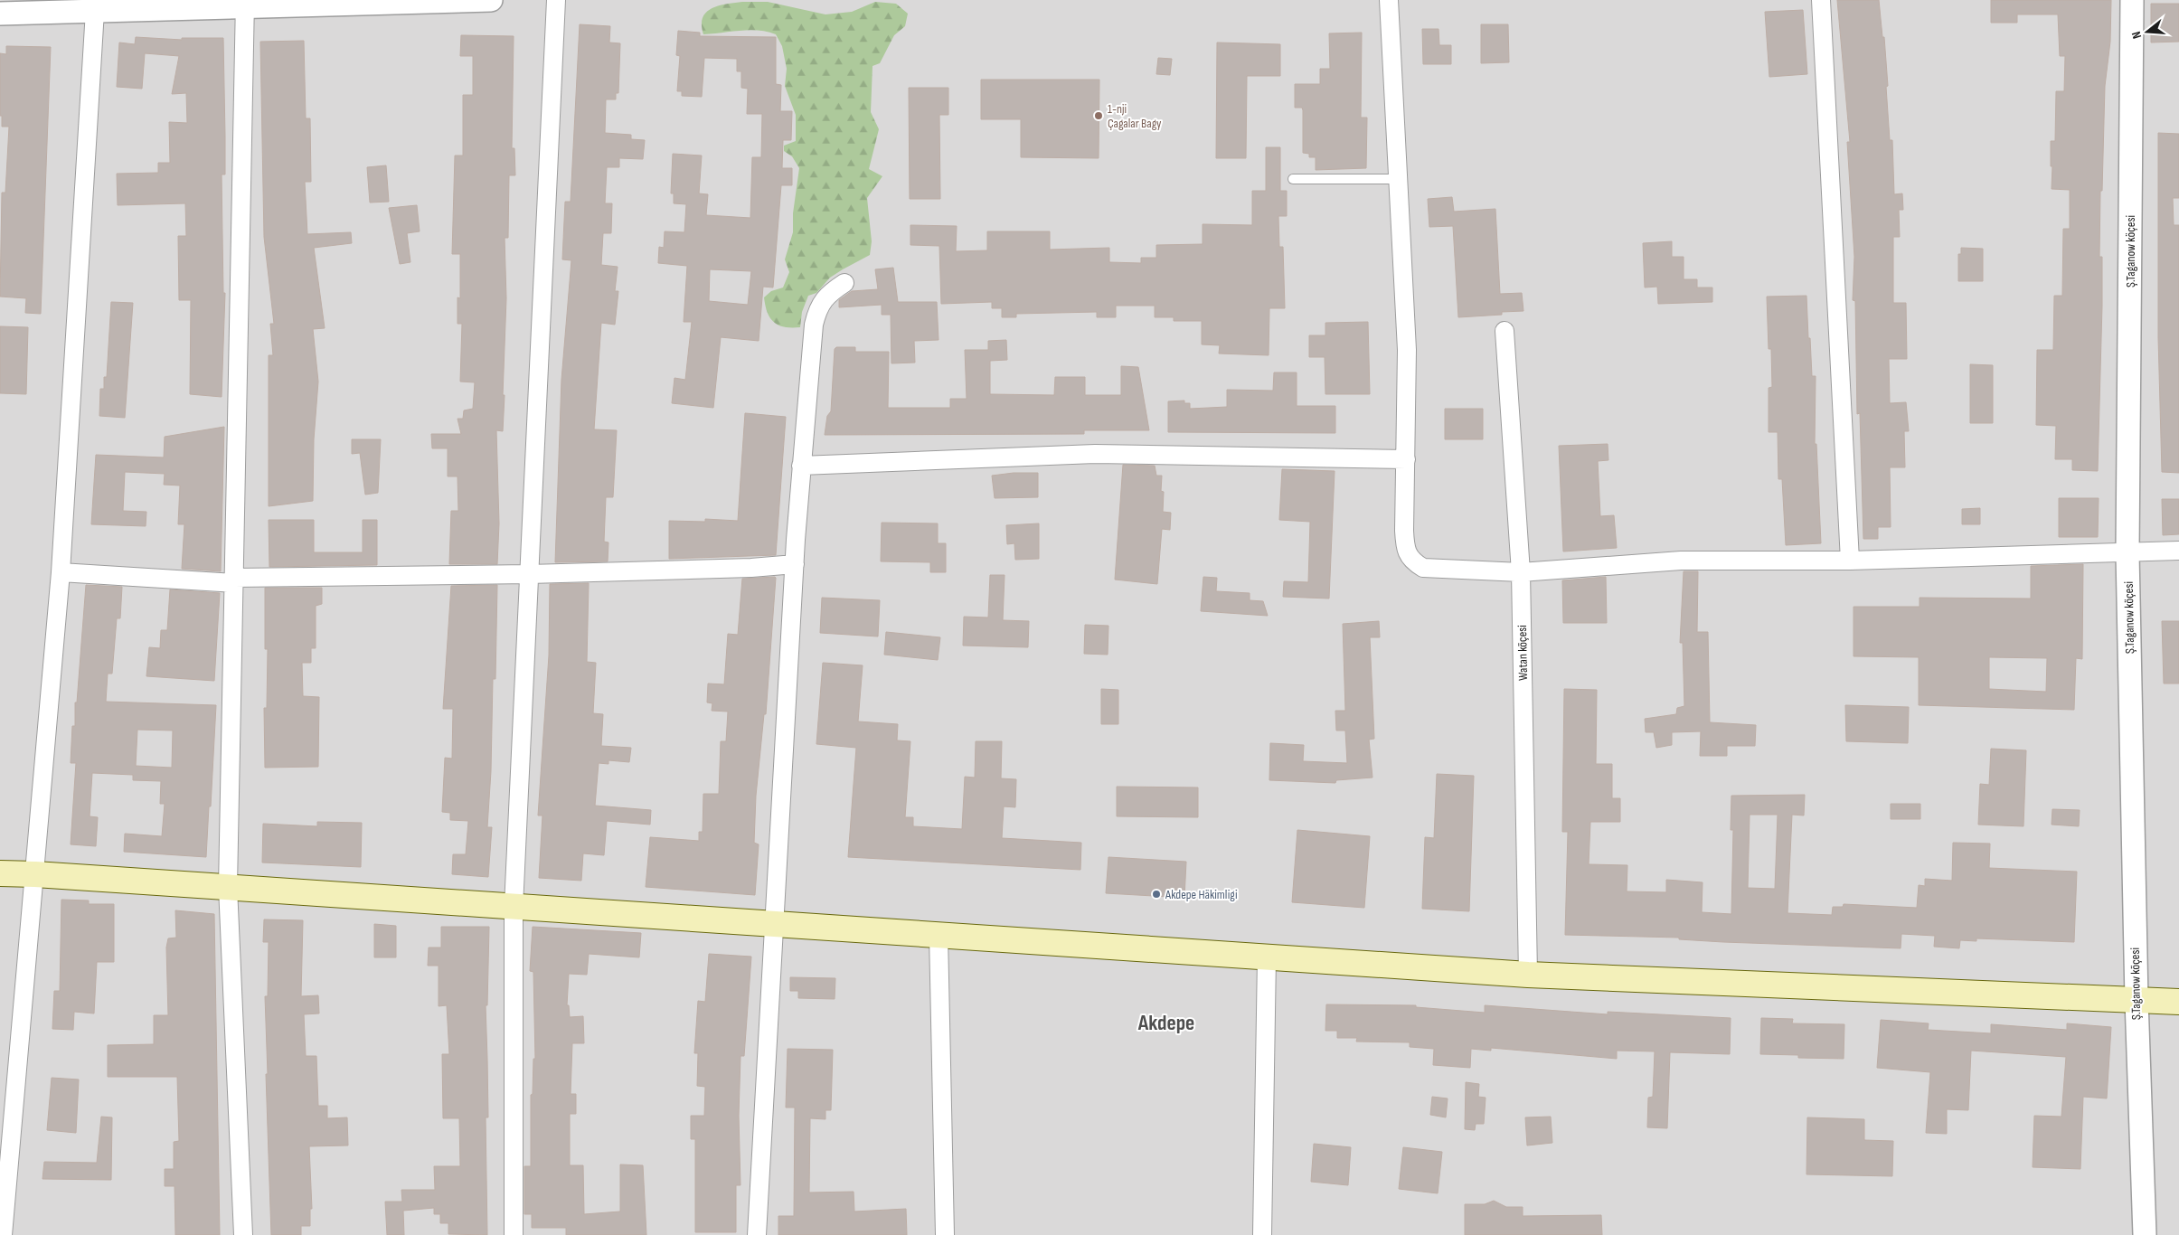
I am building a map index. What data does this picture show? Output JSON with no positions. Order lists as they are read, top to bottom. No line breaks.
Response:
{"streets":{"street":["Ş.Taganow köçesi","Watan köçesi"]},"districts":["Akdepe"],"places":["1-nji Çagalar Bagy","Akdepe Häkimligi"],"north":"left"}
